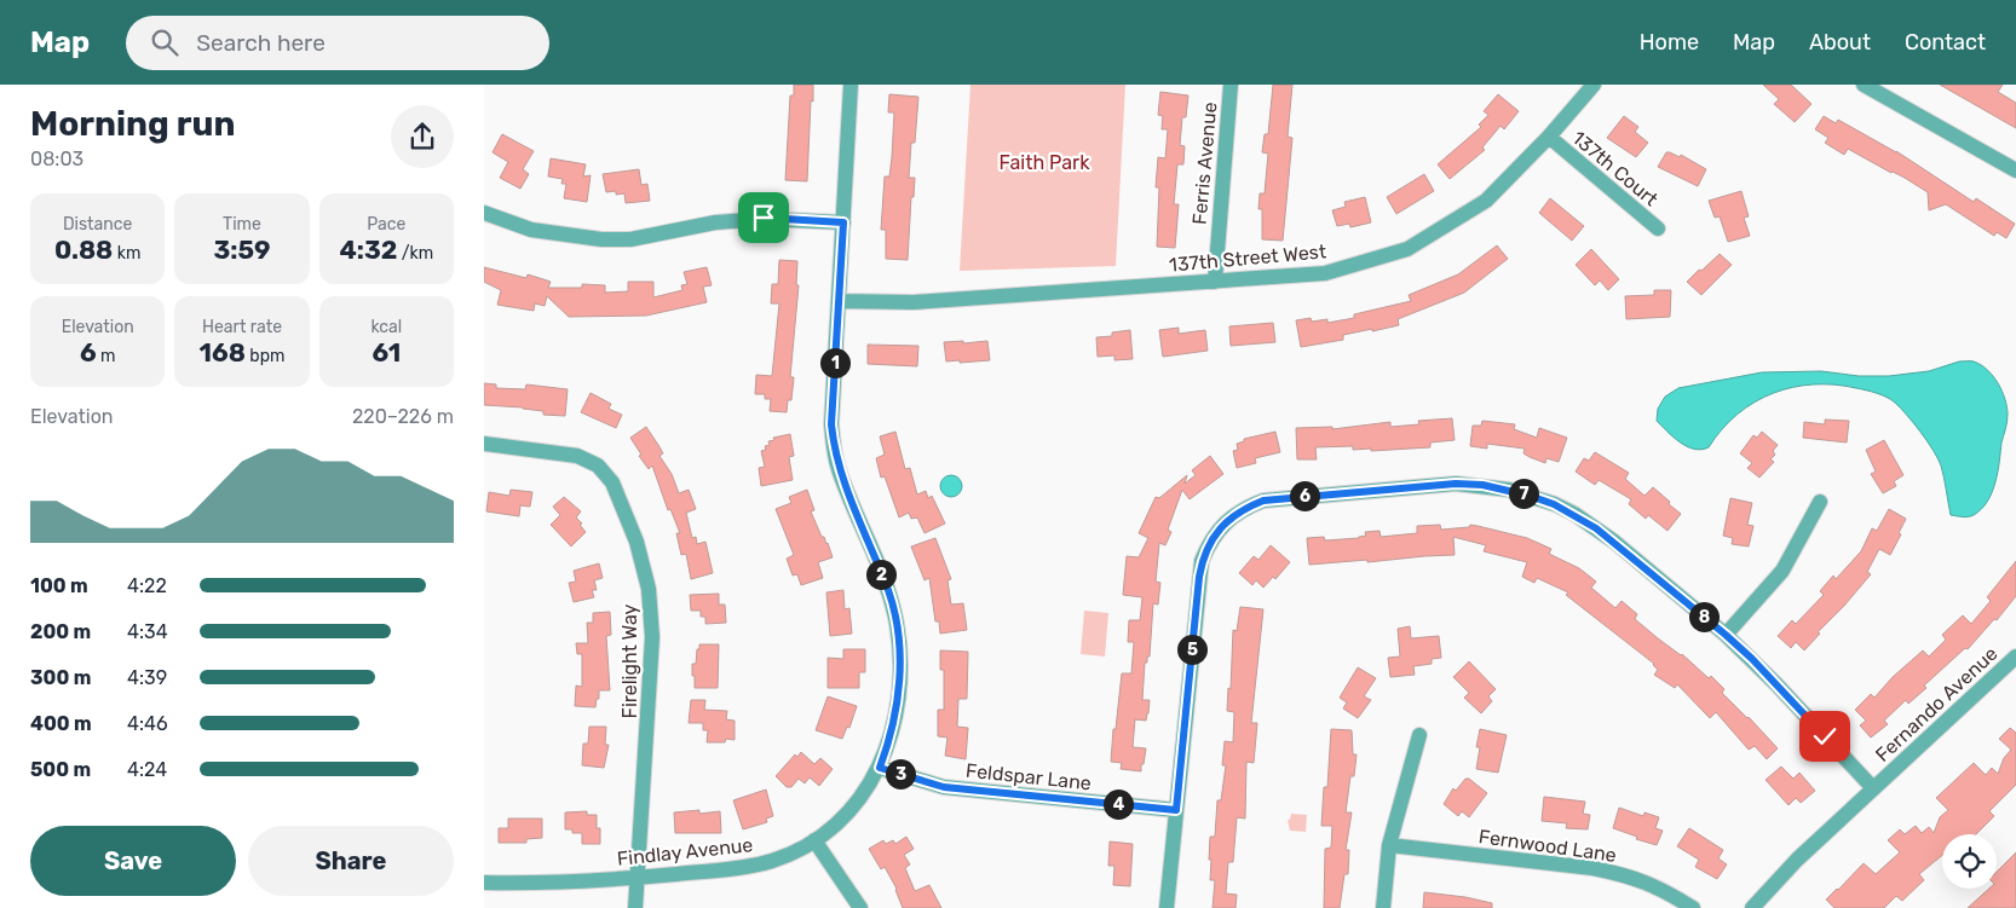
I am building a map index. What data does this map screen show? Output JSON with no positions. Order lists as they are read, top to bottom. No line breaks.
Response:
{"streets":{"street":["Ferris Avenue","137th Court","137th Street West","Firelight Way","Fernando Avenue","Feldspar Lane","Fernwood Lane","Findlay Avenue"]},"crossings":[["Ferris Avenue","137th Street West"],["137th Court","137th Street West"],["137th Street West","Findlay Avenue"],["Firelight Way","Findlay Avenue"],["Feldspar Lane","Findlay Avenue"]],"parks":["Faith Park"],"page":{"header":"Map","search":"Search here","nav":["Home","Map","About","Contact"],"heading":["Morning run","08:03"],"stats":[["Distance","0.88 km"],["Time","3:59"],["Pace","4:32 /km"],["Elevation","6 m"],["Heart rate","168 bpm"],["kcal","61"]],"pins":["1","7","6","2","8","5","3","4"],"chart":["Elevation","220–226 m"],"list":[{"name":"100 m","note":"4:22"},{"name":"200 m","note":"4:34"},{"name":"300 m","note":"4:39"},{"name":"400 m","note":"4:46"},{"name":"500 m","note":"4:24"}],"buttons":["Save","Share"]}}
